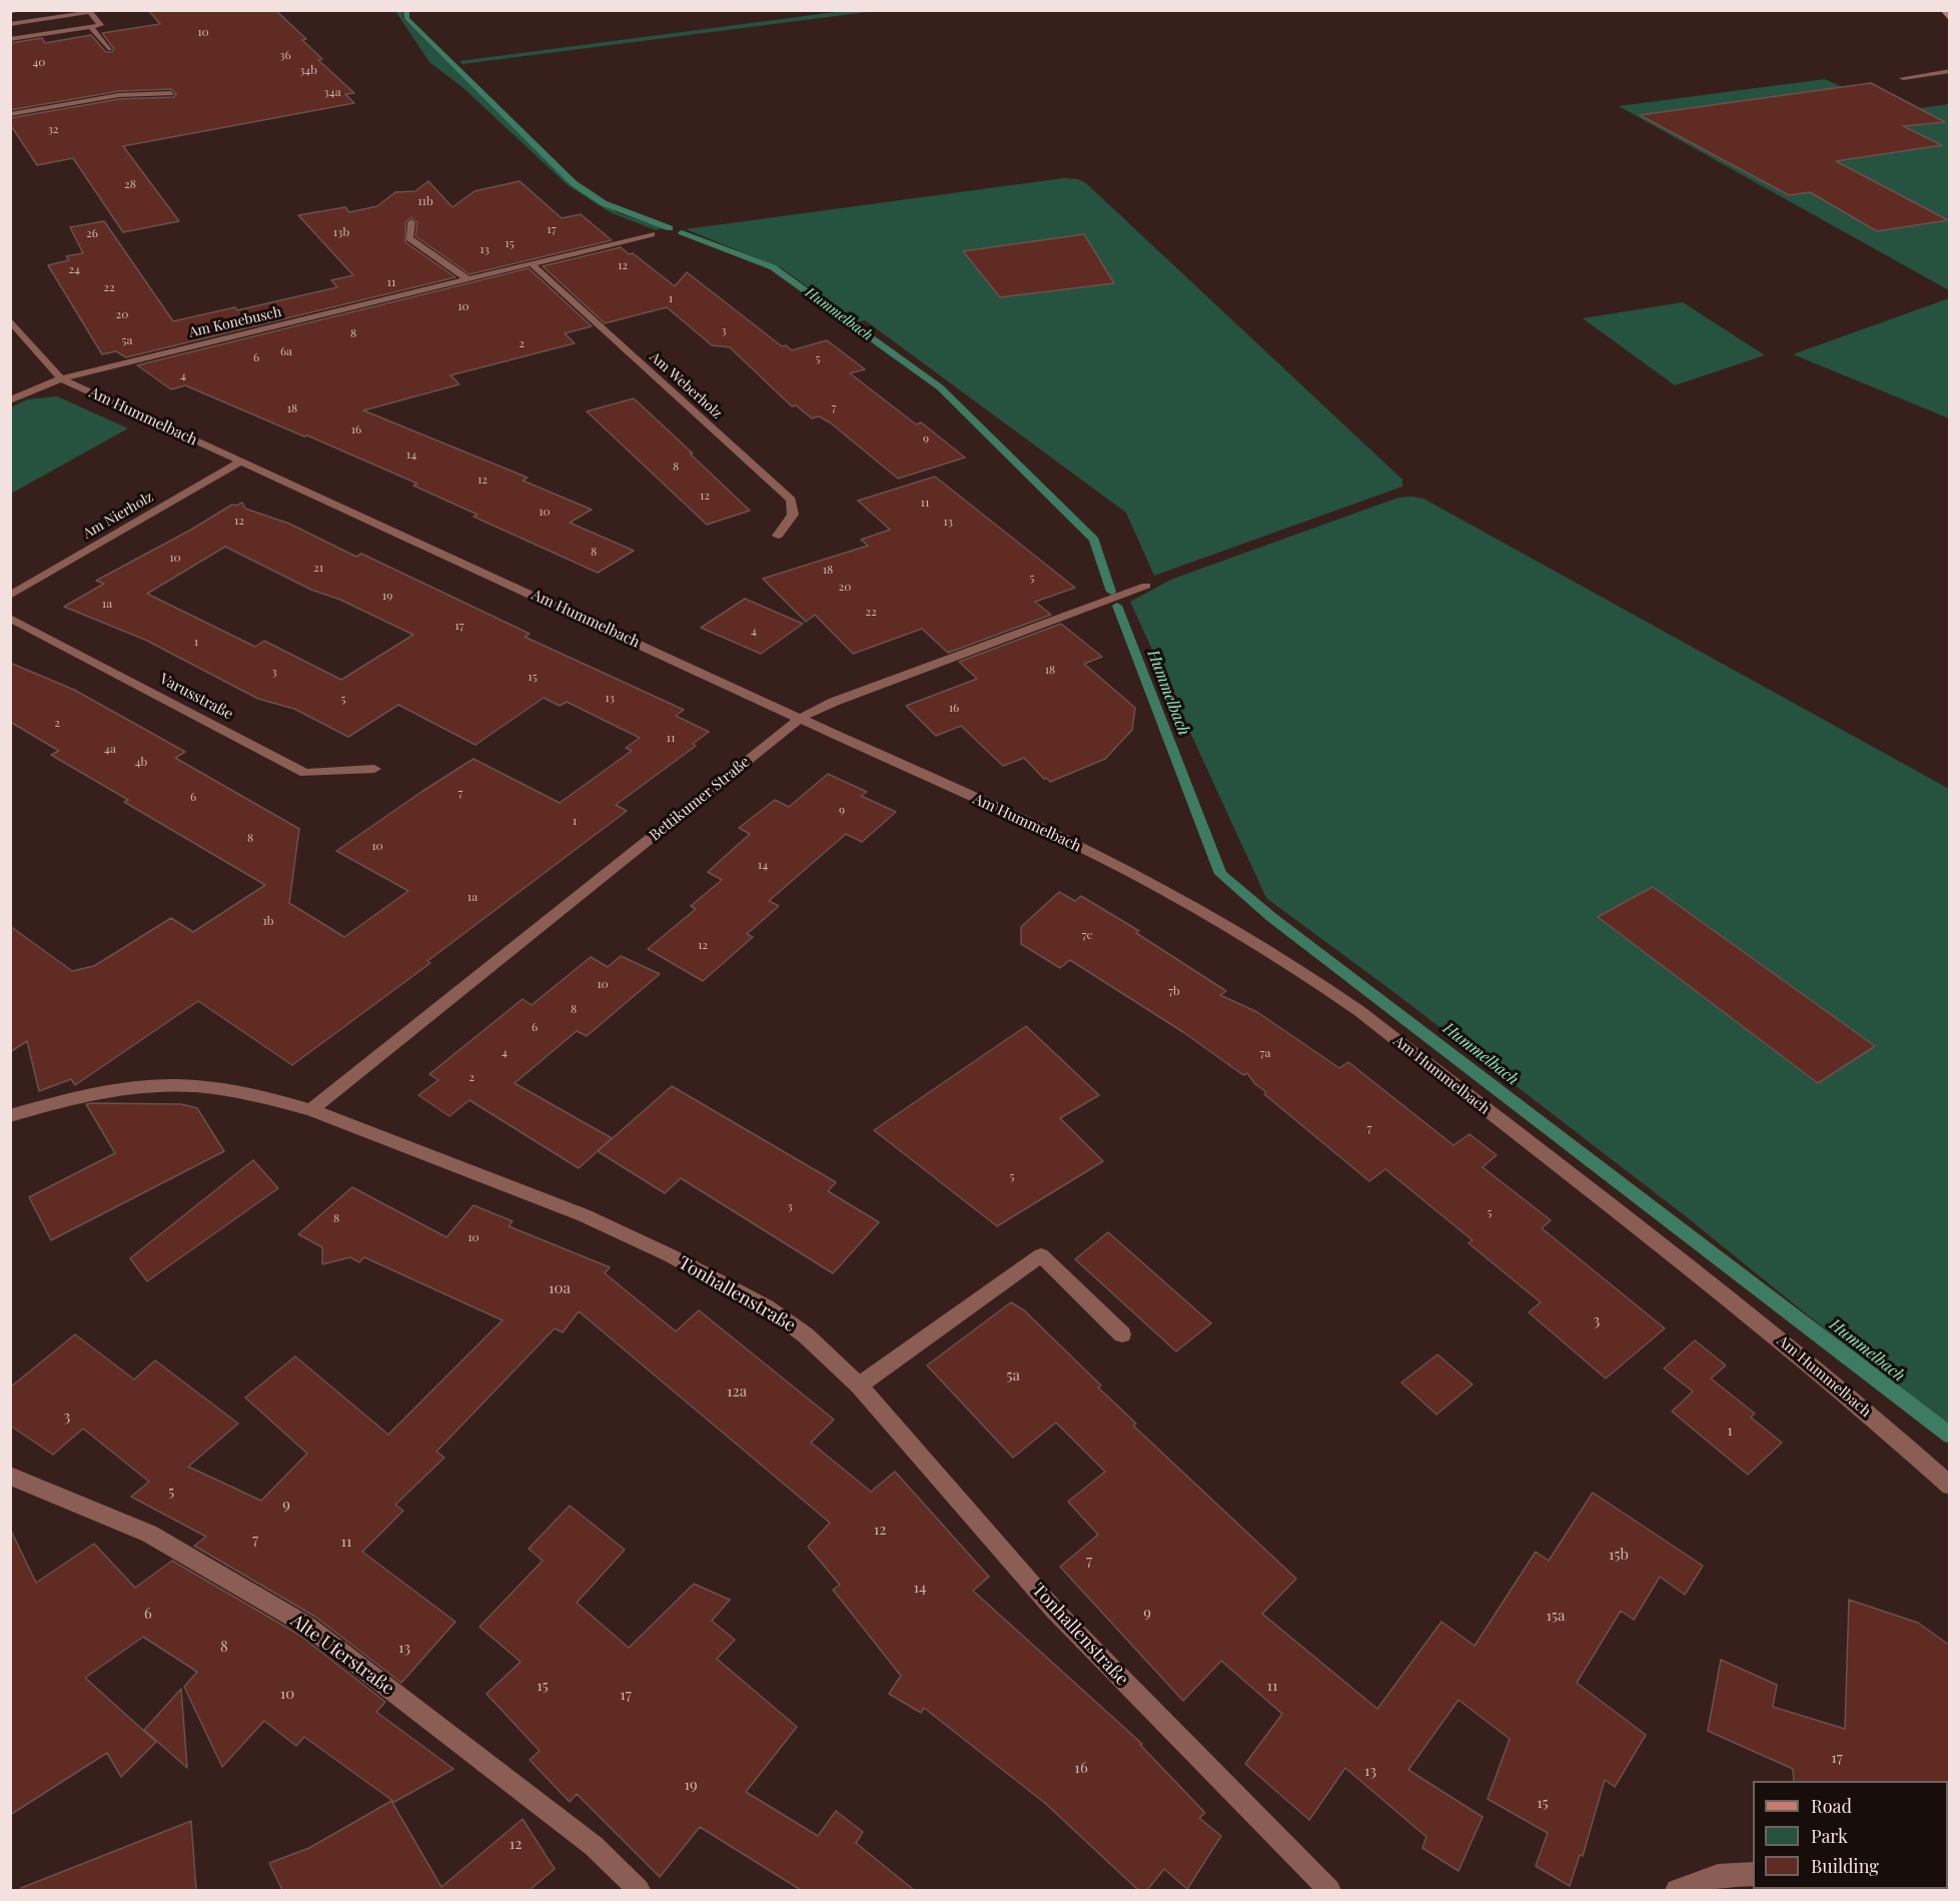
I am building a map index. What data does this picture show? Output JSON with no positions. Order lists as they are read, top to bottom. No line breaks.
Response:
{"streets":{"street":["Am Konebusch","Am Weberholz","Am Hummelbach","Am Nierholz","Varusstraße","Bettikumer Straße","Tonhallenstraße","Alte Uferstraße"]},"crossings":[["Am Konebusch","Am Weberholz"],["Am Konebusch","Am Hummelbach"],["Am Hummelbach","Am Nierholz"],["Am Hummelbach","Bettikumer Straße"],["Bettikumer Straße","Tonhallenstraße"]],"water":["Hummelbach"],"house_numbers":["10","36","40","34b","34a","32","28","11b","17","13b","26","15","13","12","24","11","22","1","10","20","3","8","5a","2","6a","6","5","4","7","18","16","9","14","8","12","12","11","10","12","13","8","10","21","18","5","20","19","1a","22","17","4","1","18","3","15","13","5","16","2","11","4a","4b","7","6","9","1","8","10","14","1a","1b","7c","12","10","7b","8","6","4","7a","2","7","5","3","5","8","10","10a","3","5a","12a","3","1","5","9","12","7","11","15b","7","14","9","6","15a","8","13","15","11","10","17","17","16","13","19","15","12"],"legend":["Road","Park","Building"]}
